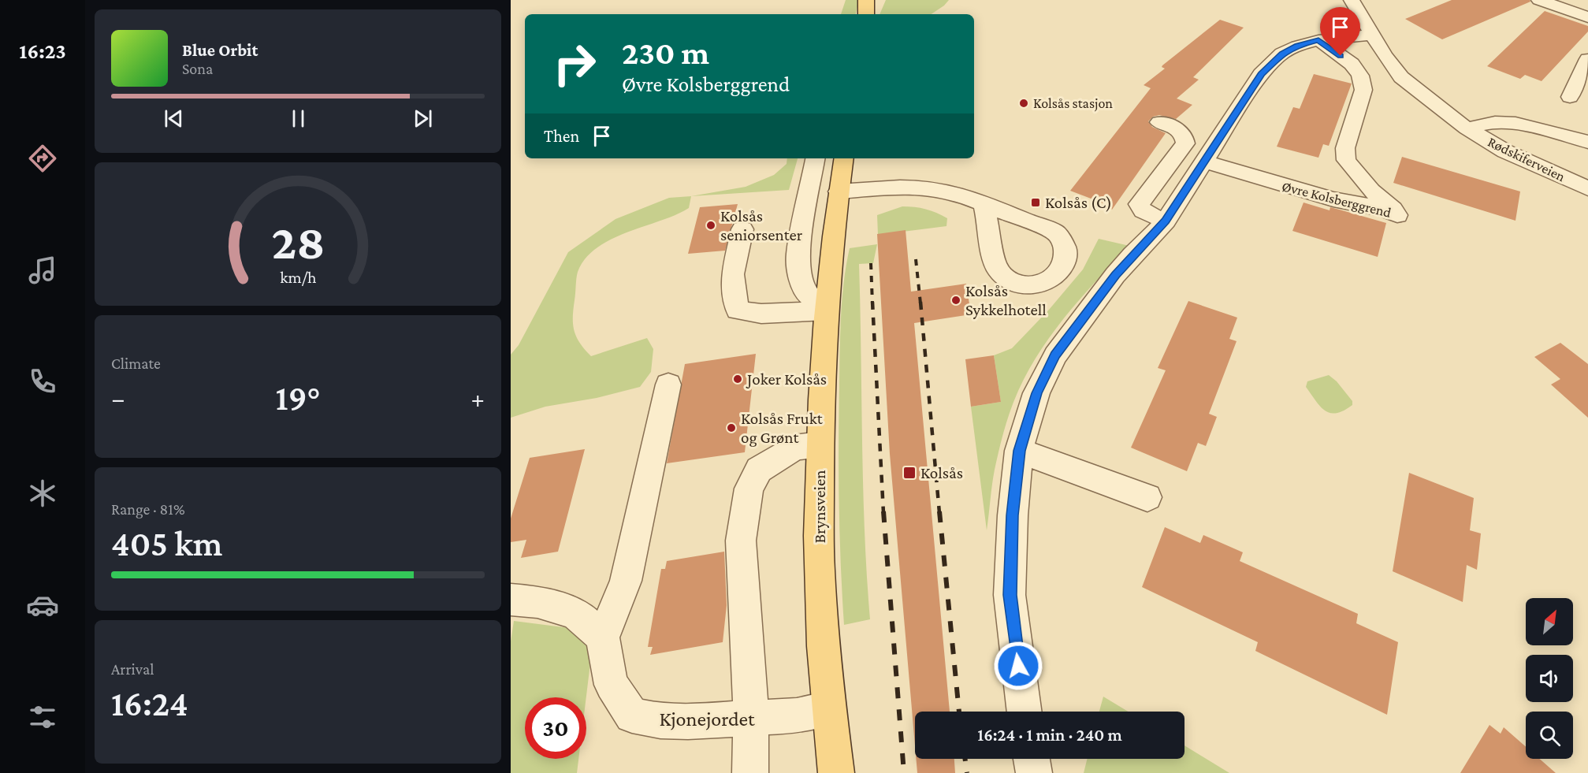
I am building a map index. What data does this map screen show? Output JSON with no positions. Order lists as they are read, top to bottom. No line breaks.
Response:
{"streets":{"main road":["Brynsveien"],"street":["Rødskiferveien","Øvre Kolsberggrend","Kjonejordet"]},"crossings":[["Brynsveien","Kjonejordet"]],"places":{"other":["Kolsås stasjon","Kolsås seniorsenter","Kolsås Sykkelhotell","Joker Kolsås","Kolsås Frukt og Grønt"],"transit":["Kolsås (C)","Kolsås"]},"north":"top right","page":{"tabs":"16:23","turn":["230 m","Øvre Kolsberggrend"],"song":["Blue Orbit","Sona"],"then":"Then","tile":["Climate",["Range · 81%","405 km"],["Arrival","16:24"]],"heat":["−","19°","+"],"limit":"30","trip":"16:24 · 1 min · 240 m","gauge":["28","km/h"]}}
